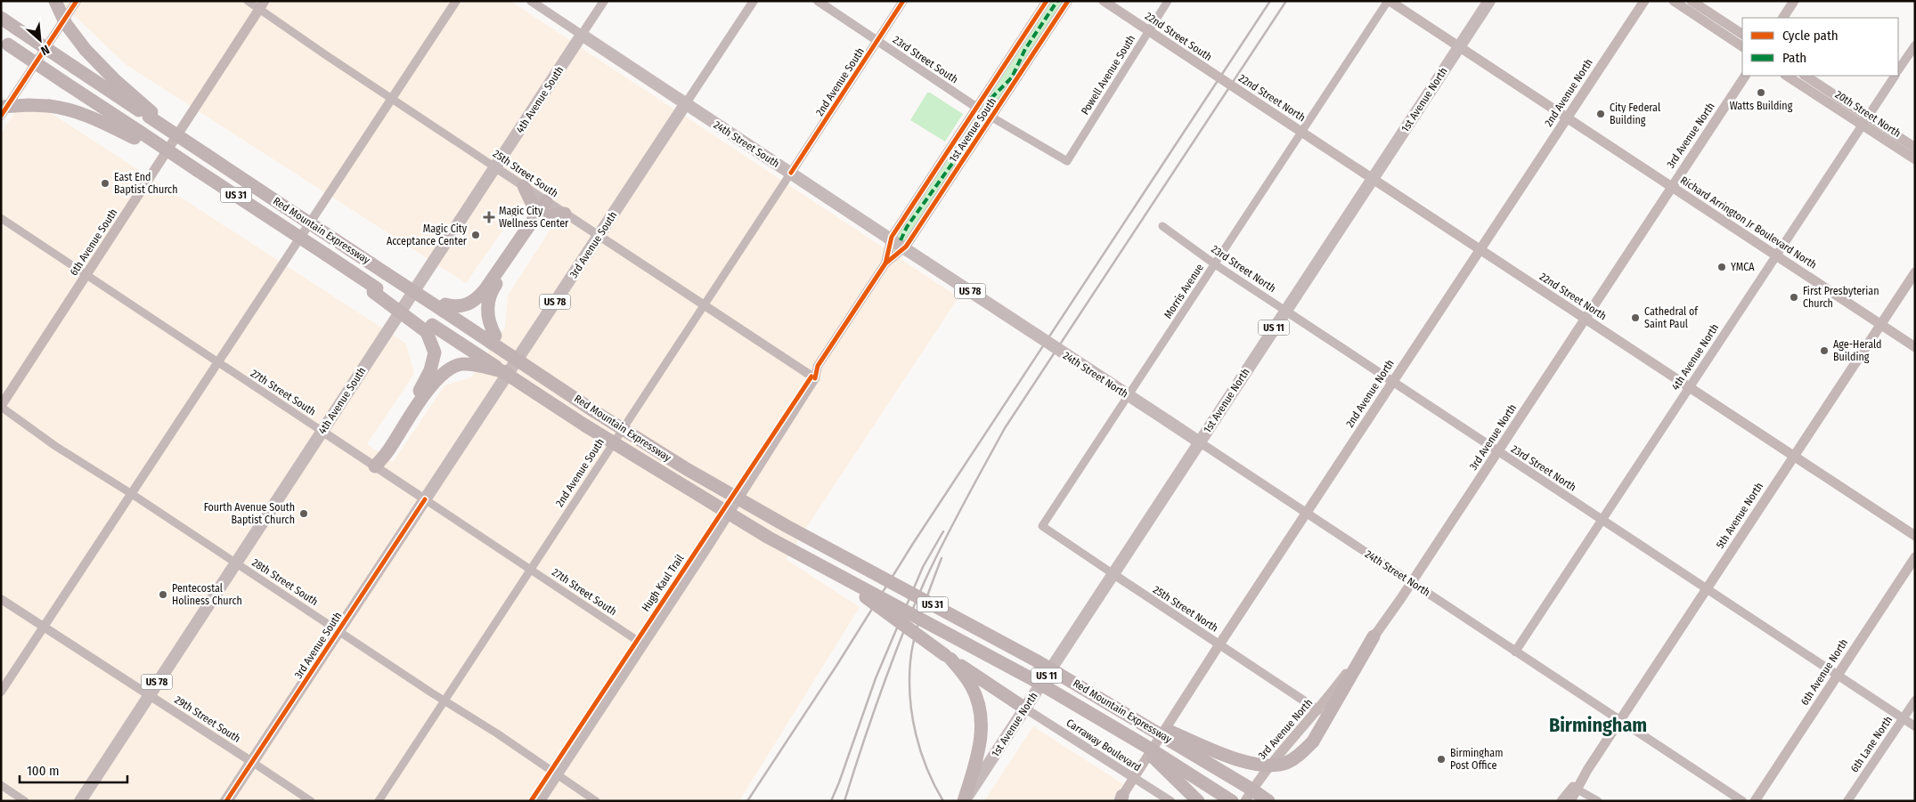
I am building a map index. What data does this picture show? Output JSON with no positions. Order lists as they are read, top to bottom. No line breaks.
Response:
{"streets":{"highway":["US 31","Red Mountain Expressway"],"main road":["22nd Street South","2nd Avenue North","22nd Street North","4th Avenue South","1st Avenue North","20th Street North","3rd Avenue North","24th Street South","Richard Arrington Jr Boulevard North","6th Avenue South","3rd Avenue South","US 78","US 11","24th Street North","5th Avenue North","6th Avenue North"],"street":["23rd Street South","Powell Avenue South","2nd Avenue South","1st Avenue South","25th Street South","23rd Street North","Morris Avenue","4th Avenue North","27th Street South","28th Street South","25th Street North","29th Street South","6th Lane North","Carraway Boulevard"],"cycle path":["Hugh Kaul Trail"]},"crossings":[["22nd Street South","22nd Street North"],["23rd Street South","2nd Avenue South"],["23rd Street South","1st Avenue South"],["Powell Avenue South","1st Avenue South"],["2nd Avenue South","24th Street South"],["2nd Avenue South","25th Street South"],["2nd Avenue South","27th Street South"],["2nd Avenue South","28th Street South"],["2nd Avenue North","22nd Street North"],["2nd Avenue North","Richard Arrington Jr Boulevard North"],["2nd Avenue North","23rd Street North"],["2nd Avenue North","24th Street North"],["2nd Avenue North","25th Street North"],["2nd Avenue North","Carraway Boulevard"],["22nd Street North","1st Avenue North"],["22nd Street North","3rd Avenue North"],["22nd Street North","4th Avenue North"],["22nd Street North","5th Avenue North"],["4th Avenue South","24th Street South"],["4th Avenue South","25th Street South"],["4th Avenue South","27th Street South"],["4th Avenue South","28th Street South"],["4th Avenue South","29th Street South"],["1st Avenue North","Richard Arrington Jr Boulevard North"],["1st Avenue North","23rd Street North"],["1st Avenue North","24th Street North"],["1st Avenue North","25th Street North"],["1st Avenue North","Carraway Boulevard"],["20th Street North","4th Avenue North"],["1st Avenue South","25th Street South"],["1st Avenue South","27th Street South"],["1st Avenue South","28th Street South"],["3rd Avenue North","Richard Arrington Jr Boulevard North"],["3rd Avenue North","23rd Street North"],["3rd Avenue North","24th Street North"],["3rd Avenue North","25th Street North"],["24th Street South","3rd Avenue South"],["24th Street South","24th Street North"],["25th Street South","6th Avenue South"],["25th Street South","3rd Avenue South"],["Richard Arrington Jr Boulevard North","Morris Avenue"],["Richard Arrington Jr Boulevard North","4th Avenue North"],["Richard Arrington Jr Boulevard North","5th Avenue North"],["6th Avenue South","27th Street South"],["6th Avenue South","28th Street South"],["3rd Avenue South","27th Street South"],["3rd Avenue South","28th Street South"],["3rd Avenue South","29th Street South"],["23rd Street North","Morris Avenue"],["23rd Street North","4th Avenue North"],["23rd Street North","5th Avenue North"],["23rd Street North","6th Avenue North"],["23rd Street North","6th Lane North"],["Morris Avenue","25th Street North"],["4th Avenue North","24th Street North"],["24th Street North","5th Avenue North"]],"districts":["Birmingham"],"places":{"other":["Watts Building","City Federal Building","East End Baptist Church","Magic City Acceptance Center","YMCA","First Presbyterian Church","Cathedral of Saint Paul","Age-Herald Building","Fourth Avenue South Baptist Church","Pentecostal Holiness Church","Birmingham Post Office"],"health":["Magic City Wellness Center"]},"legend":["Cycle path","Path"],"scale_bar":"100 m","north":"bottom right"}
